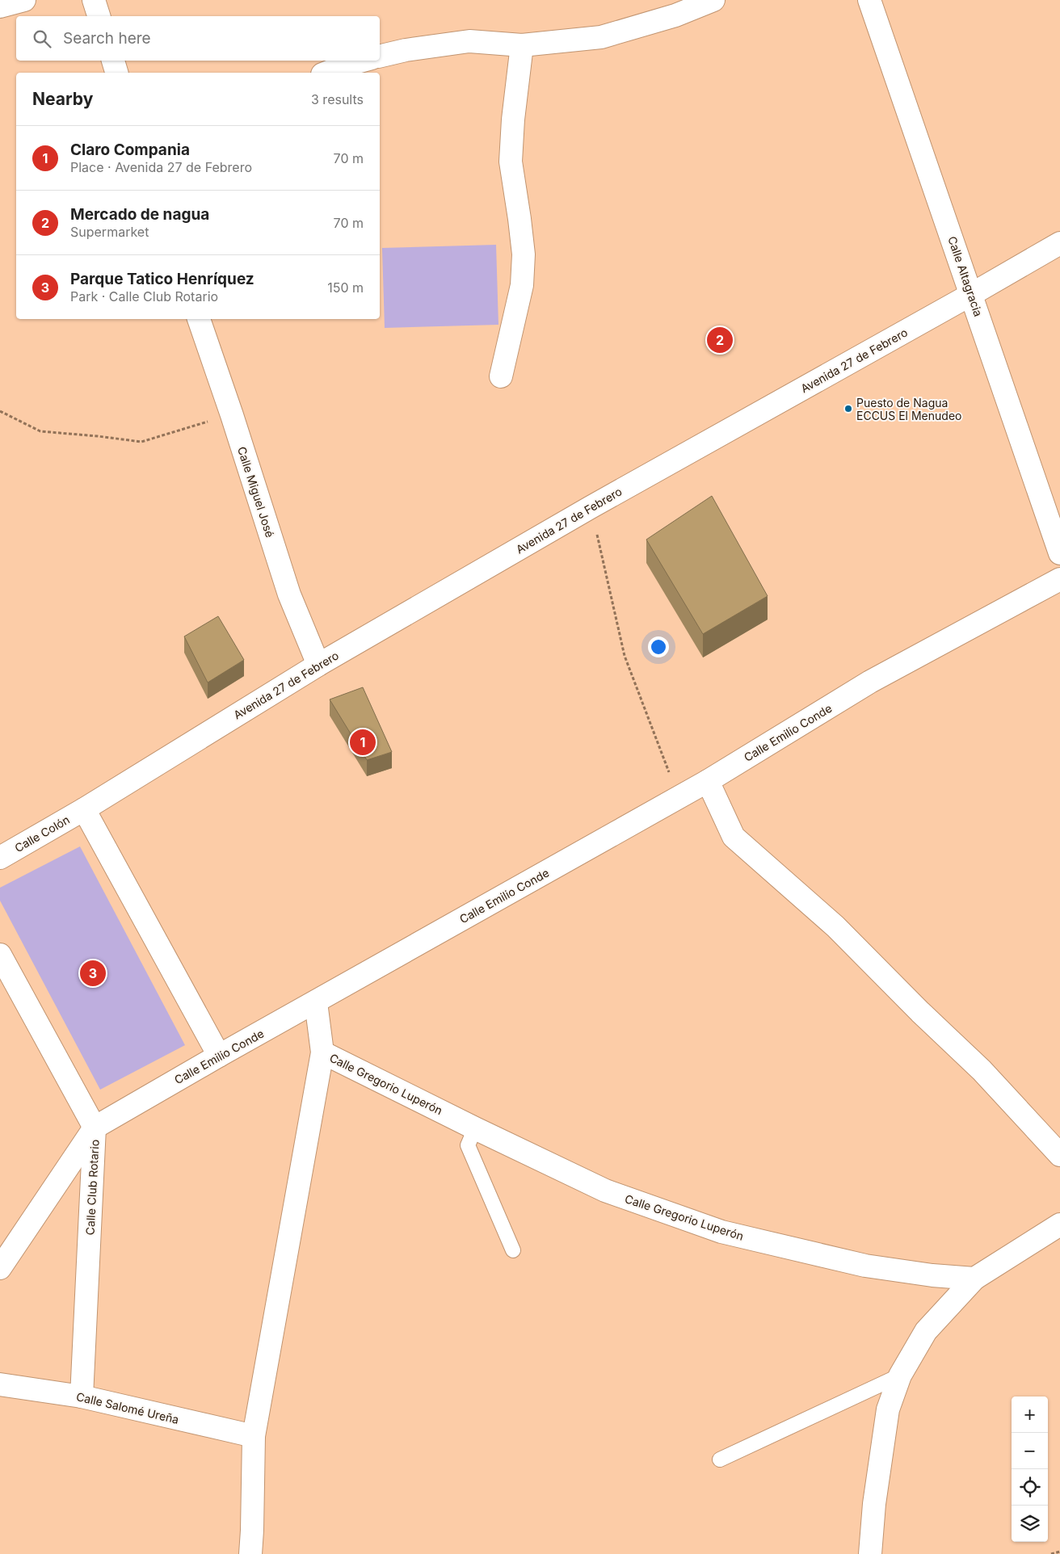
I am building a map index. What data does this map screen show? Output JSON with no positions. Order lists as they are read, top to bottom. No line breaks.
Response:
{"streets":{"street":["Calle Altagracia","Avenida 27 de Febrero","Calle Miguel José","Calle Emilio Conde","Calle Colón","Calle Gregorio Luperón","Calle Club Rotario","Calle Salomé Ureña"]},"crossings":[["Calle Altagracia","Avenida 27 de Febrero"],["Avenida 27 de Febrero","Calle Miguel José"],["Avenida 27 de Febrero","Calle Colón"],["Calle Emilio Conde","Calle Club Rotario"],["Calle Club Rotario","Calle Salomé Ureña"]],"places":["Puesto de Nagua ECCUS El Menudeo"],"page":{"search":"Search here","heading":["Nearby","3 results"],"list":[{"mark":"1","name":"Claro Compania","note":"Place · Avenida 27 de Febrero","value":"70 m"},{"mark":"2","name":"Mercado de nagua","note":"Supermarket","value":"70 m"},{"mark":"3","name":"Parque Tatico Henríquez","note":"Park · Calle Club Rotario","value":"150 m"}],"pins":["2","1","3"],"map_buttons":["+","−"]}}
